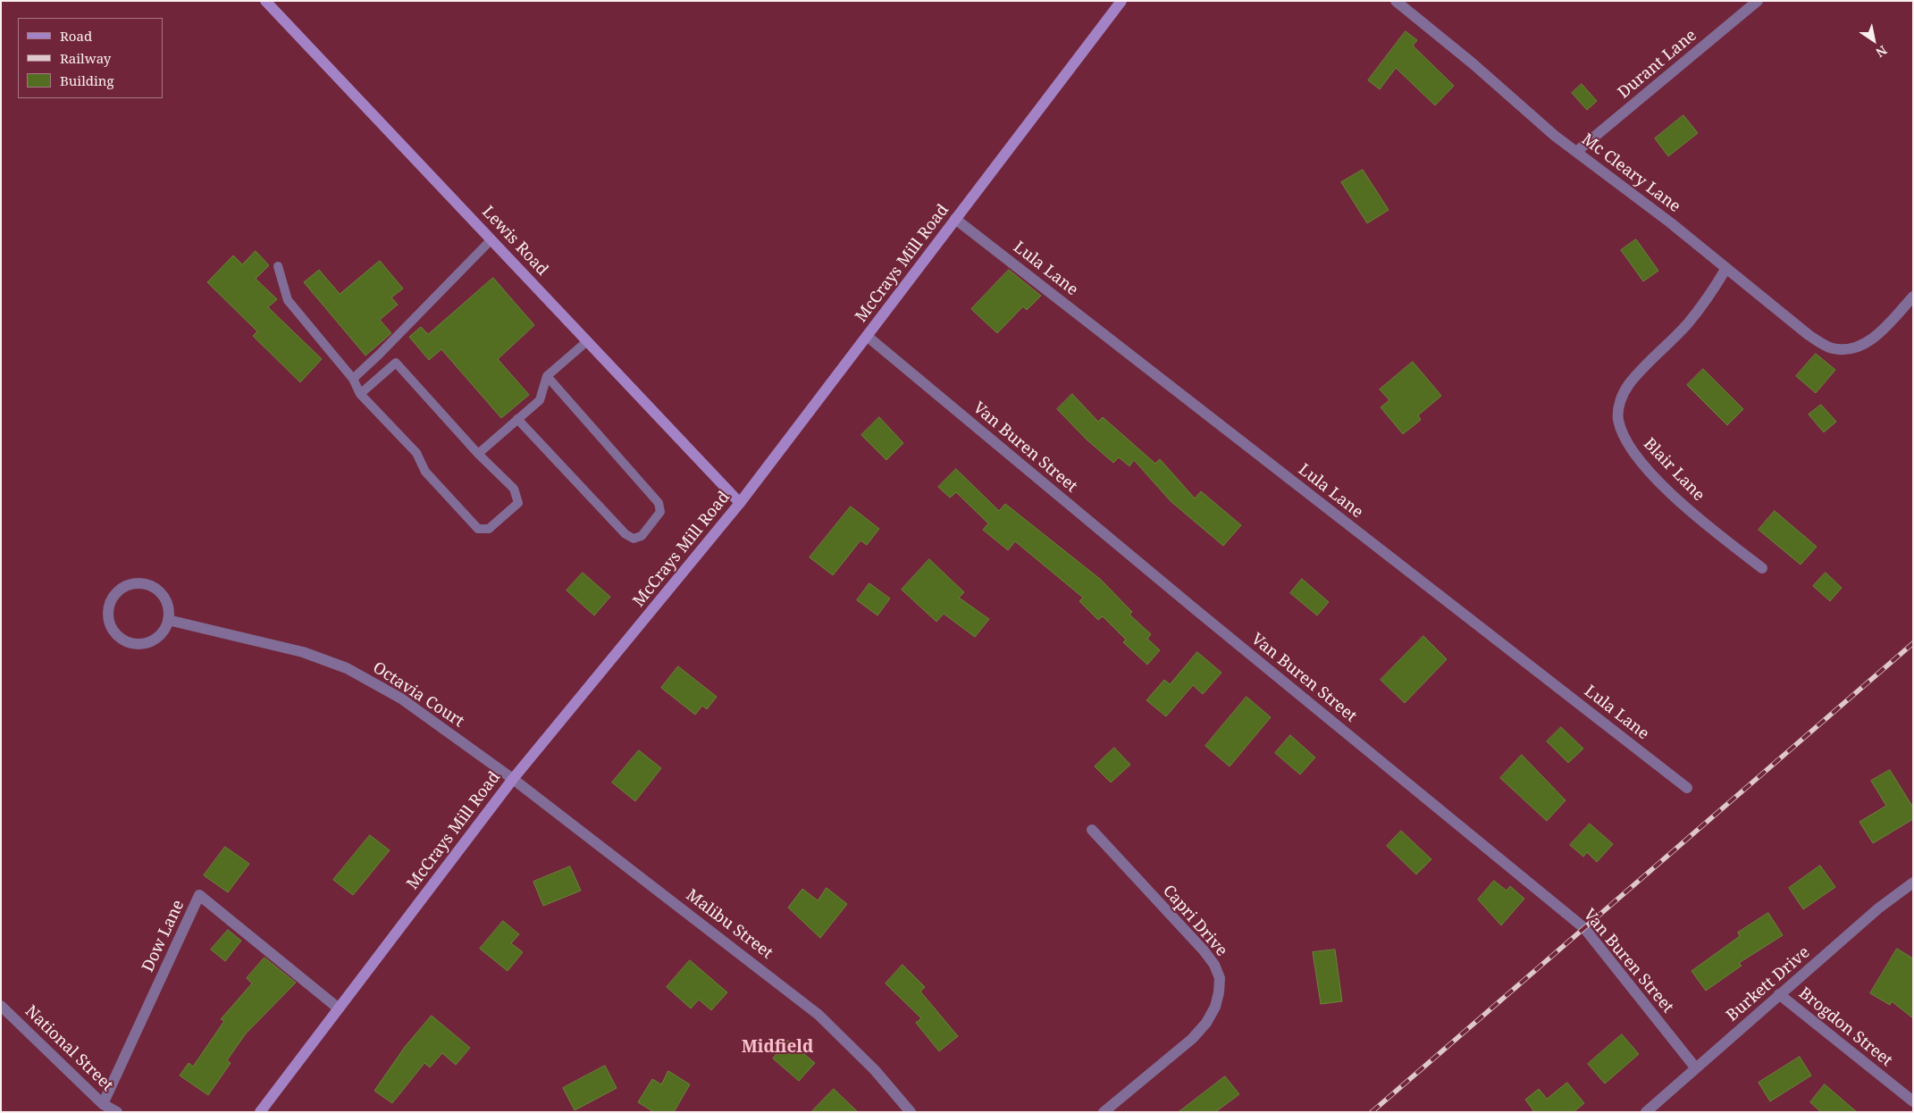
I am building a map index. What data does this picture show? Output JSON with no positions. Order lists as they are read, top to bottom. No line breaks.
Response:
{"streets":{"street":["Durant Lane","Mc Cleary Lane","Lewis Road","McCrays Mill Road","Lula Lane","Van Buren Street","Blair Lane","Octavia Court","Capri Drive","Malibu Street","Dow Lane","Burkett Drive","Brogdon Street","National Street"]},"crossings":[["Durant Lane","Mc Cleary Lane"],["Mc Cleary Lane","Blair Lane"],["Lewis Road","McCrays Mill Road"],["McCrays Mill Road","Lula Lane"],["McCrays Mill Road","Van Buren Street"],["McCrays Mill Road","Octavia Court"],["McCrays Mill Road","Malibu Street"],["McCrays Mill Road","Dow Lane"],["Van Buren Street","Burkett Drive"],["Octavia Court","Malibu Street"],["Dow Lane","National Street"],["Burkett Drive","Brogdon Street"]],"districts":["Midfield"],"legend":["Road","Railway","Building"],"north":"bottom right"}
